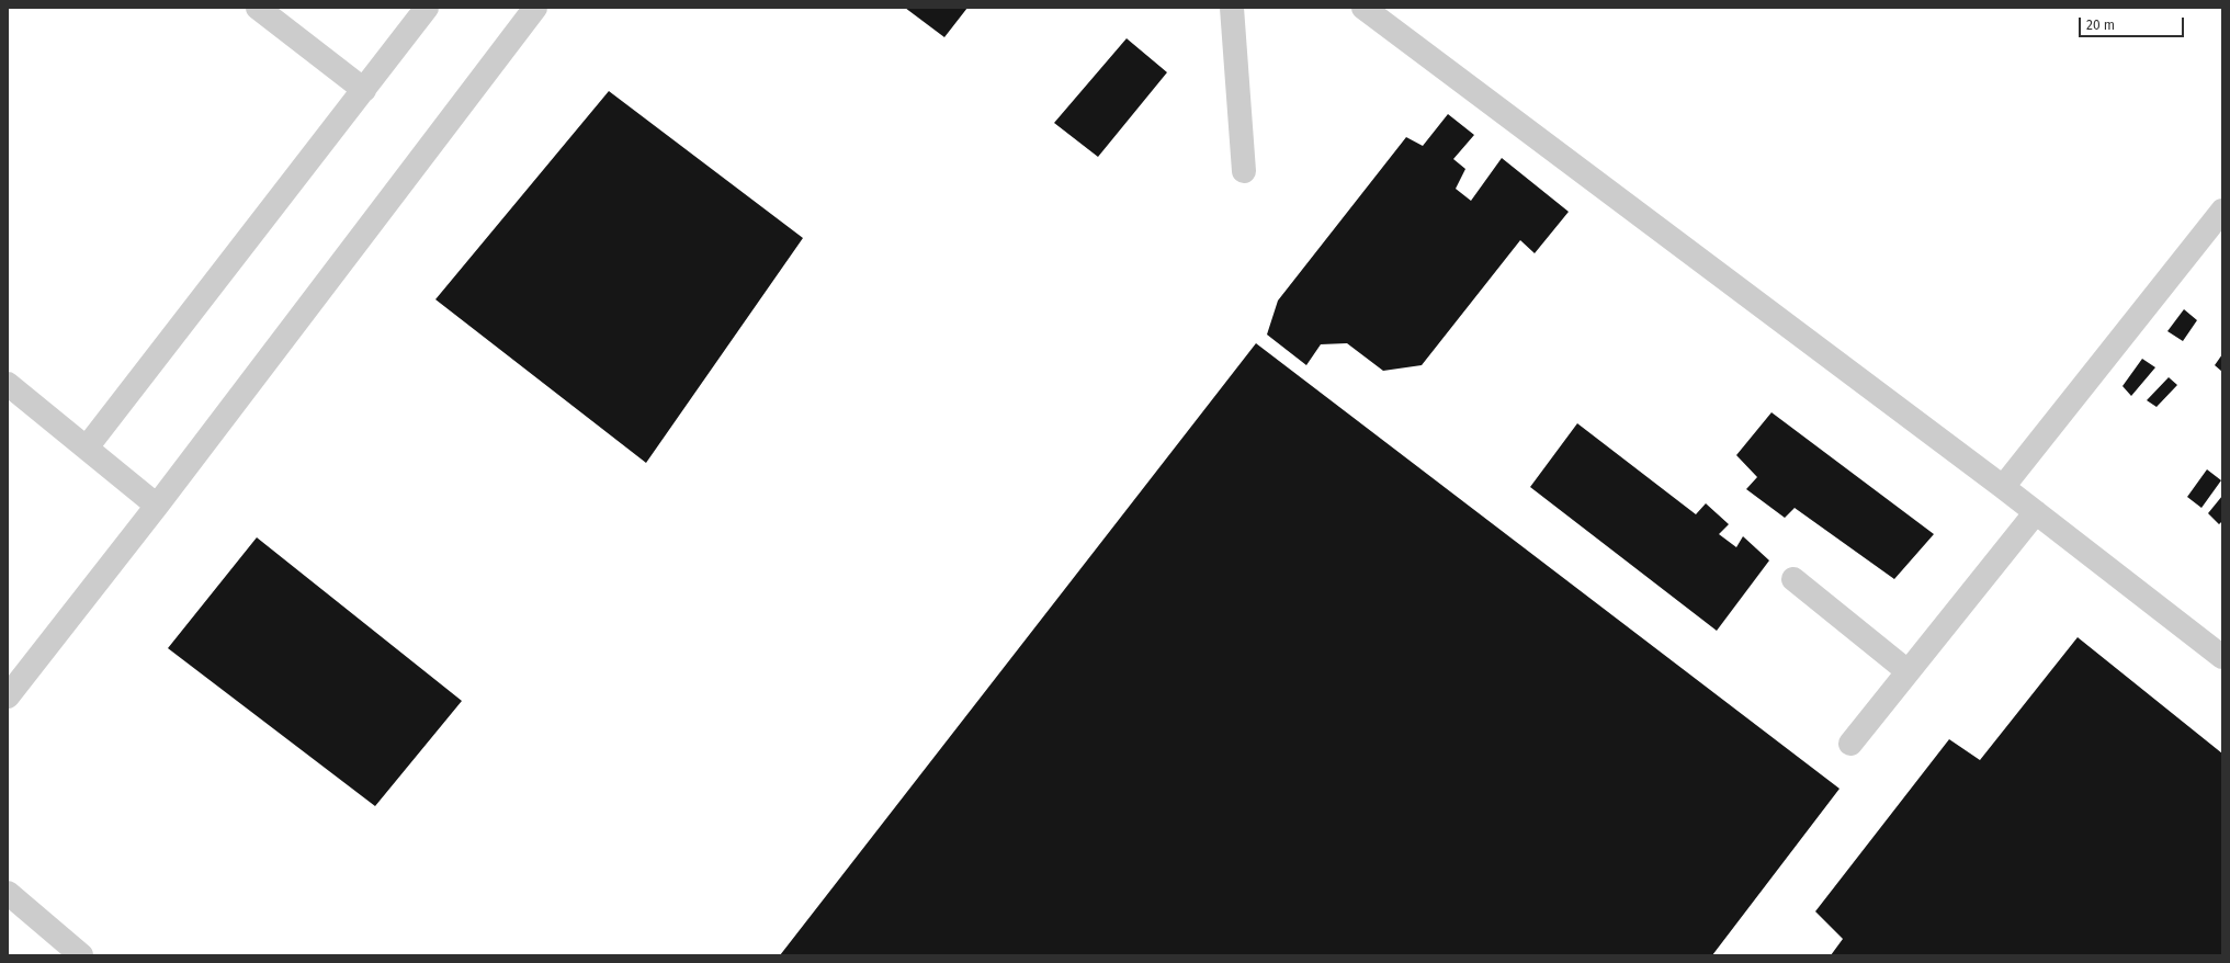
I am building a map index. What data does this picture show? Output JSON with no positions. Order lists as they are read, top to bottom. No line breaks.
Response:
{"scale_bar":"20 m"}
